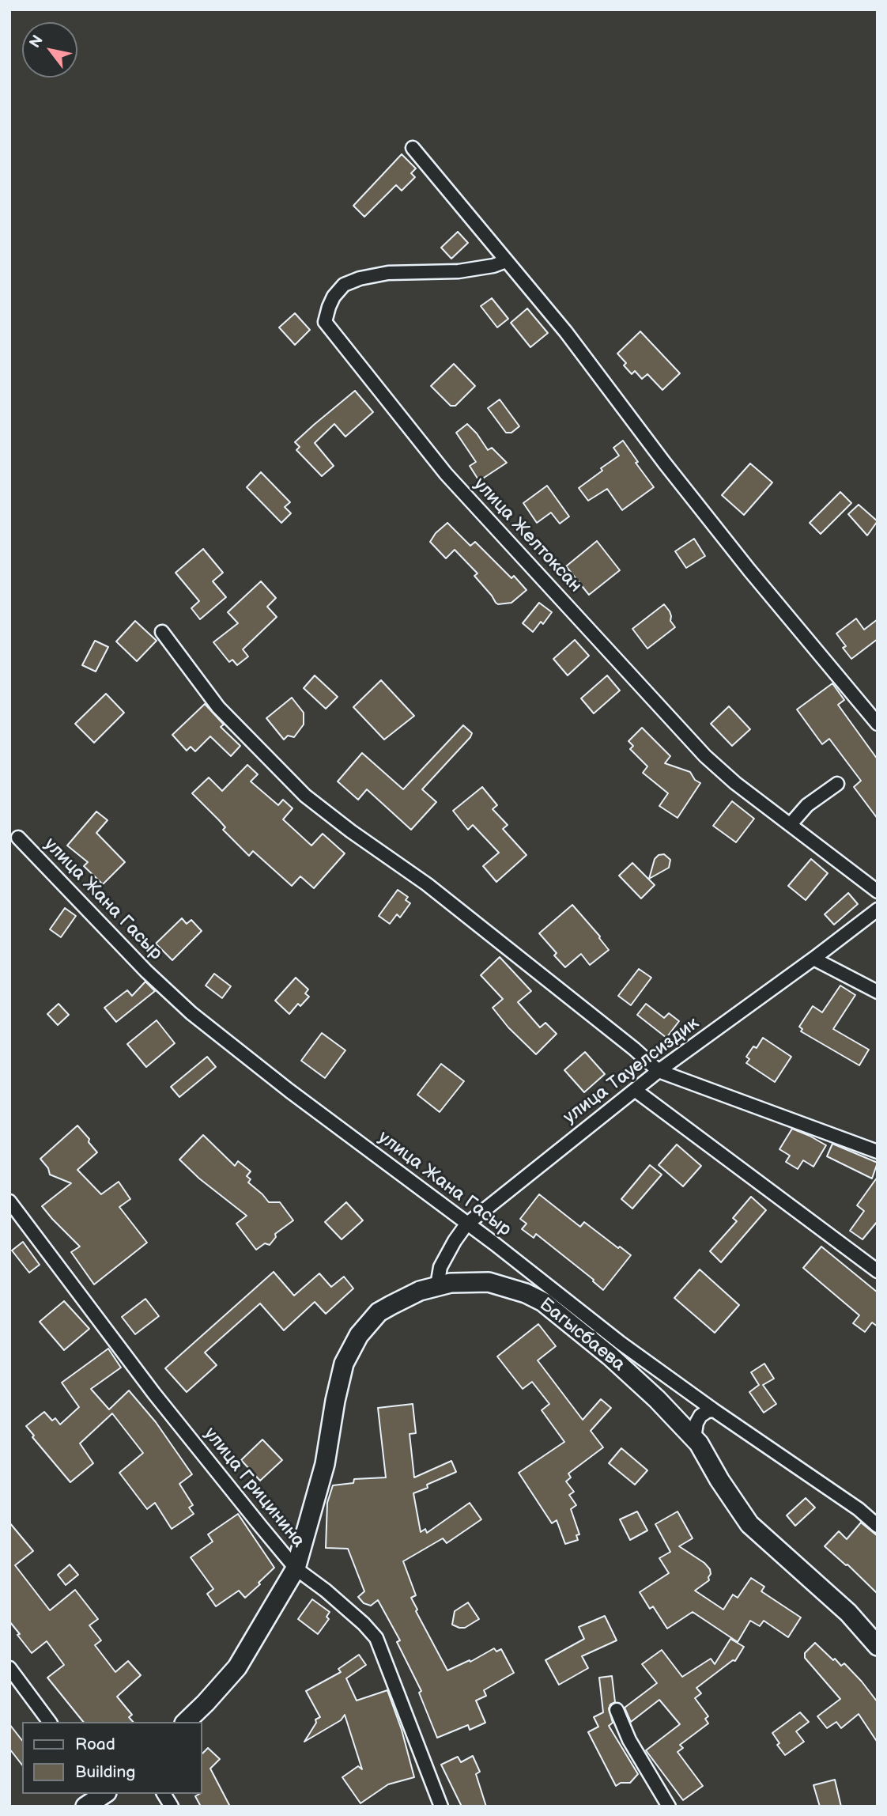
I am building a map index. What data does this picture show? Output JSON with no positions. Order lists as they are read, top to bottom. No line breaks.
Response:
{"streets":{"street":["улица Желтоксан","улица Жана Гасыр","улица Тауелсиздик","Багысбаева","улица Грицинина"]},"crossings":[["улица Жана Гасыр","улица Тауелсиздик"],["улица Жана Гасыр","Багысбаева"],["улица Тауелсиздик","Багысбаева"],["Багысбаева","улица Грицинина"]],"legend":["Road","Building"],"north":"top left"}
